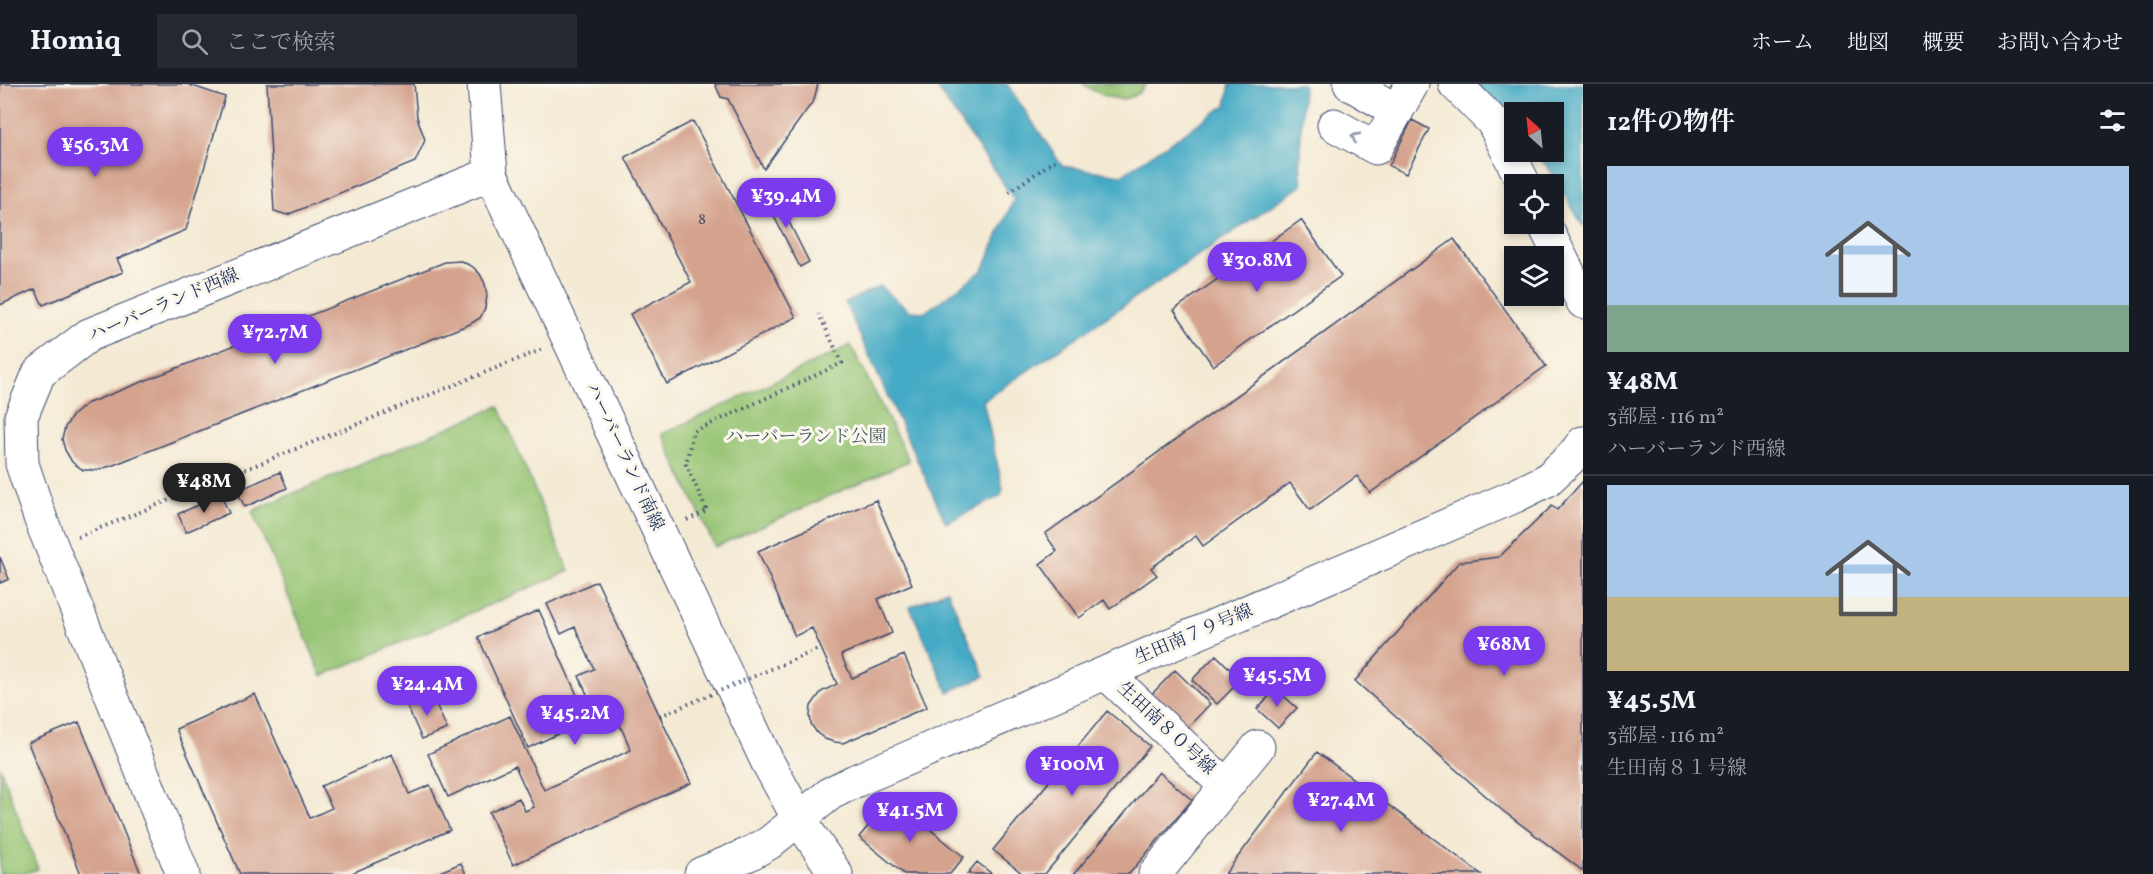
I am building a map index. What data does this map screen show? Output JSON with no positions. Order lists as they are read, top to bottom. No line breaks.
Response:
{"streets":{"street":["ハーバーランド西線","ハーバーランド南線","生田南７９号線","生田南８０号線"]},"crossings":[["ハーバーランド西線","ハーバーランド南線"],["ハーバーランド南線","生田南７９号線"],["生田南７９号線","生田南８０号線"]],"parks":["ハーバーランド公園"],"house_numbers":["8"],"north":"top left","page":{"header":"Homiq","search":"ここで検索","nav":["ホーム","地図","概要","お問い合わせ"],"heading":"12件の物件","price":["¥56.3M","¥39.4M","¥30.8M","¥72.7M","¥48M","¥68M","¥45.5M","¥24.4M","¥45.2M","¥100M","¥27.4M","¥41.5M"],"list":[{"name":"¥48M","note":"3部屋 · 116 m² · ハーバーランド西線"},{"name":"¥45.5M","note":"3部屋 · 116 m² · 生田南８１号線"}]}}
